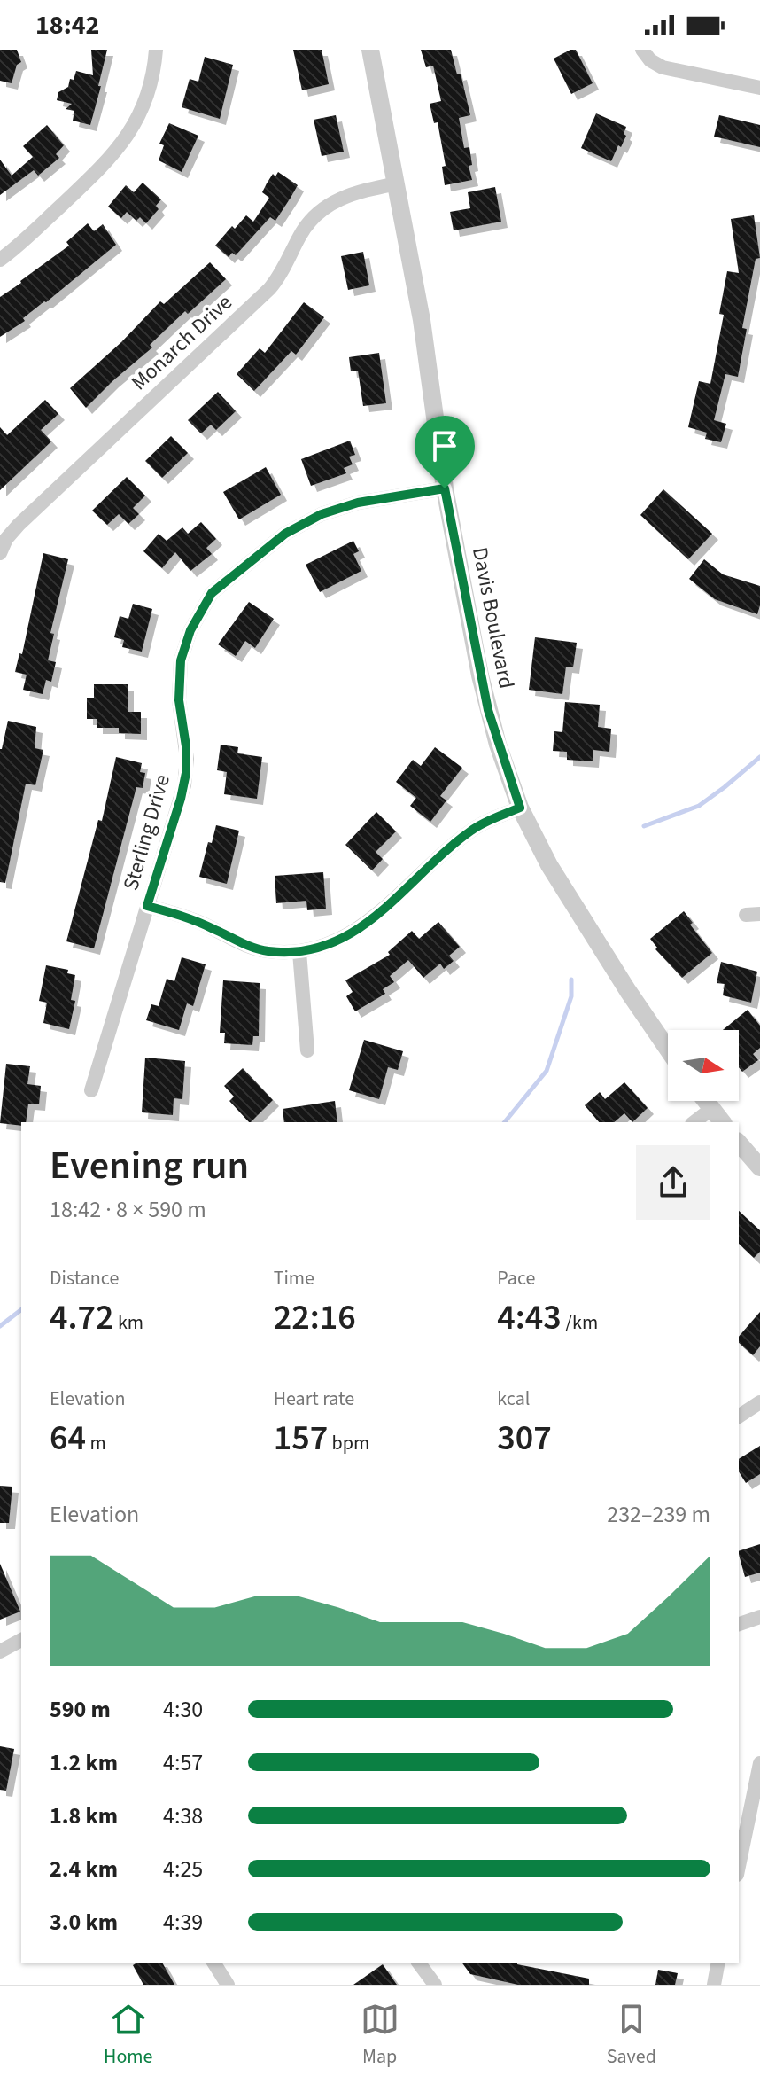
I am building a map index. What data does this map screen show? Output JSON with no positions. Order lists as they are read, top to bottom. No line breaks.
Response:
{"streets":{"street":["Monarch Drive","Davis Boulevard","Sterling Drive"]},"crossings":[["Monarch Drive","Davis Boulevard"],["Davis Boulevard","Sterling Drive"]],"north":"right","page":{"status":"18:42","heading":["Evening run","18:42 · 8 × 590 m"],"stats":[["Distance","4.72 km"],["Time","22:16"],["Pace","4:43 /km"],["Elevation","64 m"],["Heart rate","157 bpm"],["kcal","307"]],"chart":["Elevation","232–239 m"],"list":[{"name":"590 m","note":"4:30"},{"name":"1.2 km","note":"4:57"},{"name":"1.8 km","note":"4:38"},{"name":"2.4 km","note":"4:25"},{"name":"3.0 km","note":"4:39"}],"tabs":["Home","Map","Saved"]}}
